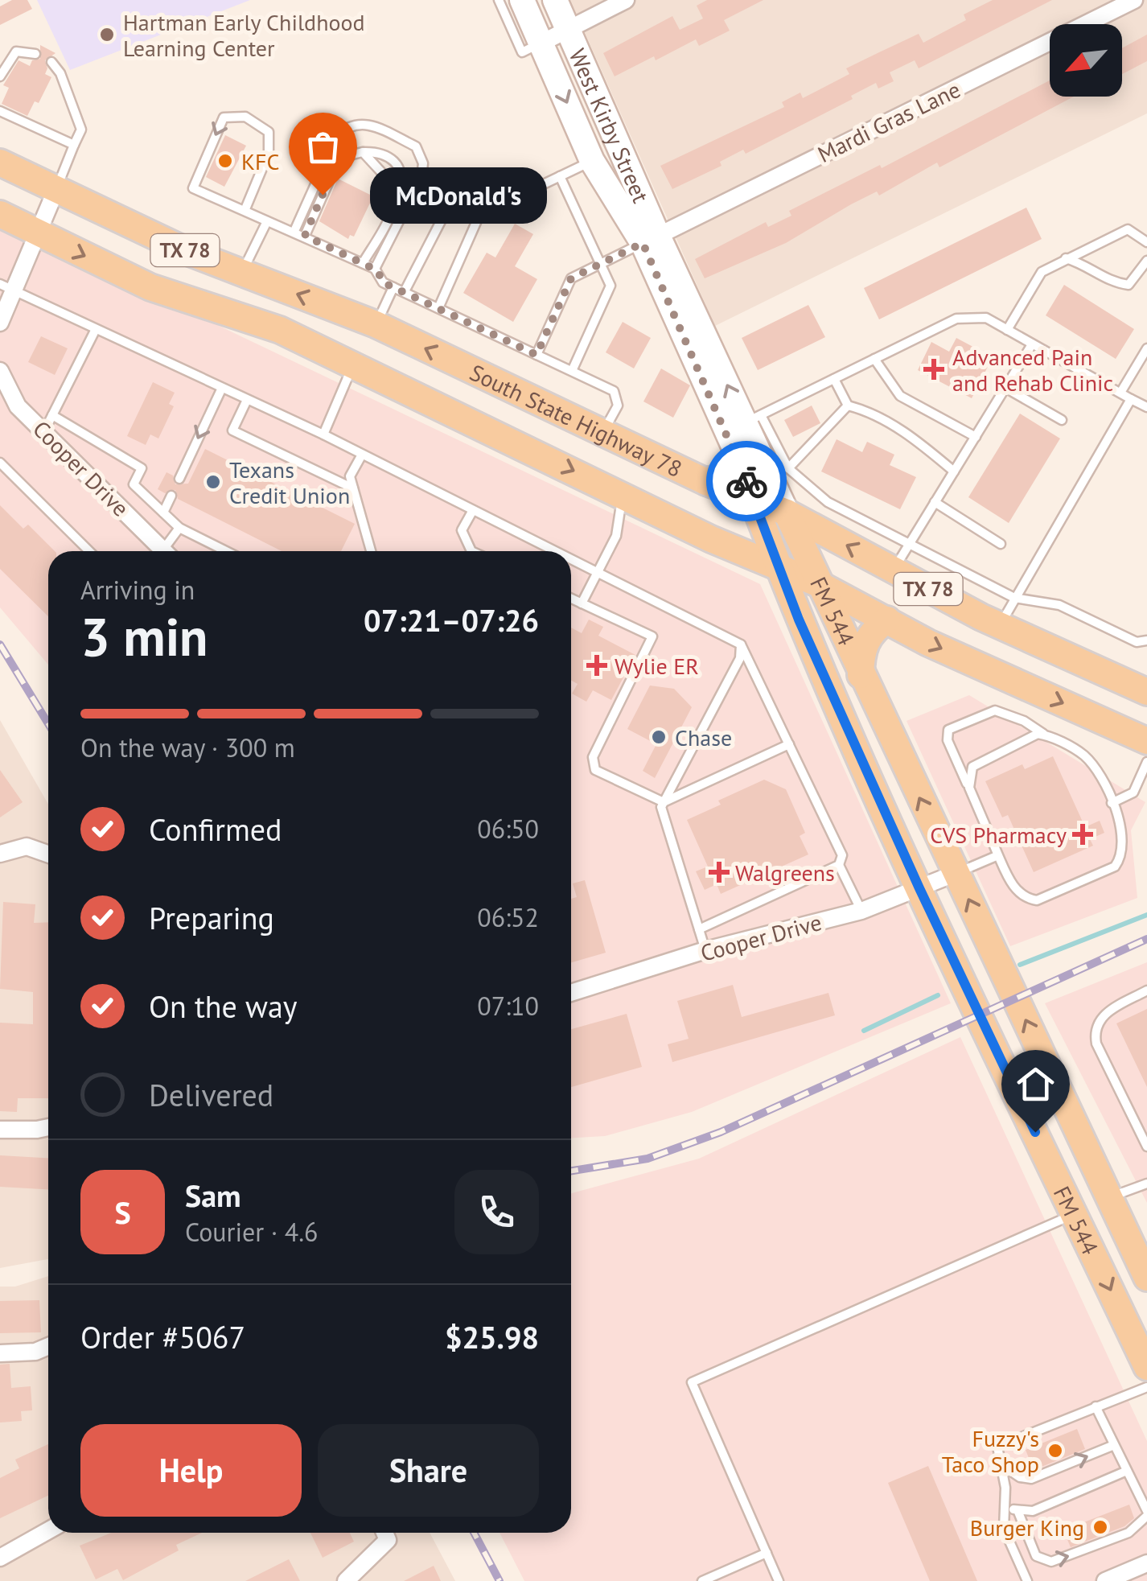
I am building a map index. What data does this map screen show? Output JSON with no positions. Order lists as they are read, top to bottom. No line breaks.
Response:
{"streets":{"main road":["West Kirby Street","TX 78","South State Highway 78","FM 544"],"street":["Mardi Gras Lane","Cooper Drive"]},"crossings":[["Mardi Gras Lane","West Kirby Street"],["West Kirby Street","South State Highway 78"],["West Kirby Street","FM 544"],["South State Highway 78","FM 544"],["Cooper Drive","FM 544"]],"places":{"other":["Hartman Early Childhood Learning Center","KFC","McDonald's","Texans Credit Union","Chase","Fuzzy's Taco Shop","Burger King"],"health":["Advanced Pain and Rehab Clinic","Wylie ER","CVS Pharmacy","Walgreens"]},"north":"bottom left","page":{"bubble":"McDonald's","heading":["3 min","Arriving in","07:21–07:26"],"panel":["Sam","Courier · 4.6","Order #5067","$25.98"],"bar":"On the way · 300 m","list":[["Confirmed","06:50"],["Preparing","06:52"],["On the way","07:10"],"Delivered"],"round":"S","buttons":["Help","Share"]}}
